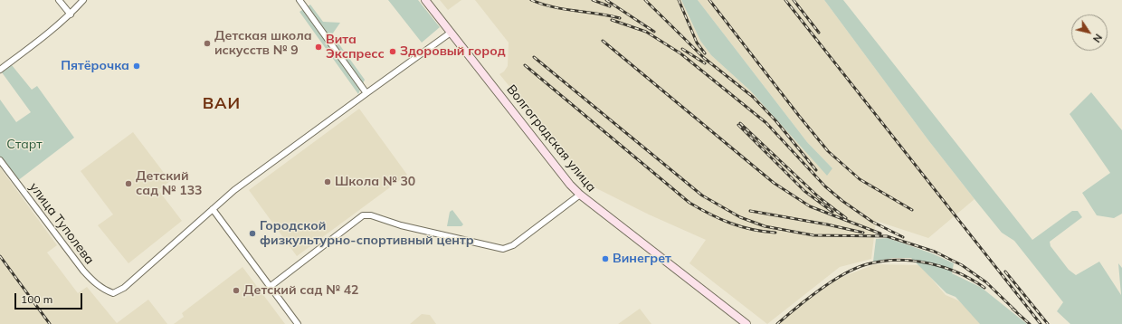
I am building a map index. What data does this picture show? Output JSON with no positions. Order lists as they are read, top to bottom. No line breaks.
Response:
{"streets":{"main road":["Волгоградская улица"],"street":["улица Туполева"]},"districts":["ВАИ"],"parks":["Старт"],"places":["Детская школа искусств № 9","Вита Экспресс","Здоровый город","Пятёрочка","Школа № 30","Детский сад № 133","Городской физкультурно-спортивный центр","Винегрет","Детский сад № 42"],"scale_bar":"100 m","north":"bottom right"}
